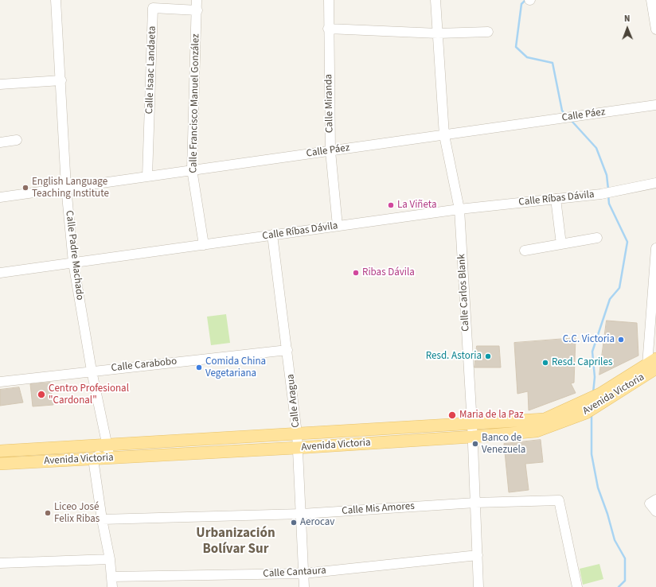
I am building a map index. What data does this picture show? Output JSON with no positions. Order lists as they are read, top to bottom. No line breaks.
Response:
{"streets":{"main road":["Avenida Victoria"],"street":["Calle Isaac Landaeta","Calle Francisco Manuel González","Calle Miranda","Calle Páez","Calle Ríbas Dávila","Calle Padre Machado","Calle Carlos Blank","Calle Carabobo","Calle Aragua","Calle Mis Amores","Calle Cantaura"]},"crossings":[["Calle Isaac Landaeta","Calle Francisco Manuel González"],["Calle Isaac Landaeta","Calle Páez"],["Calle Francisco Manuel González","Calle Páez"],["Calle Francisco Manuel González","Calle Ríbas Dávila"],["Calle Miranda","Calle Páez"],["Calle Miranda","Calle Ríbas Dávila"],["Calle Páez","Calle Padre Machado"],["Calle Páez","Calle Carlos Blank"],["Calle Ríbas Dávila","Calle Padre Machado"],["Calle Ríbas Dávila","Calle Carlos Blank"],["Calle Ríbas Dávila","Calle Aragua"],["Calle Padre Machado","Calle Carabobo"],["Calle Padre Machado","Avenida Victoria"],["Calle Carlos Blank","Avenida Victoria"],["Calle Carlos Blank","Calle Mis Amores"],["Calle Carlos Blank","Calle Cantaura"],["Calle Carabobo","Calle Aragua"],["Avenida Victoria","Calle Aragua"],["Calle Aragua","Calle Mis Amores"],["Calle Aragua","Calle Cantaura"]],"districts":["Urbanización Bolívar Sur"],"places":["English Language Teaching Institute","La Viñeta","Ribas Dávila","C.C. Victoria","Resd. Astoria","Resd. Capriles","Comida China Vegetariana","Centro Profesional \"Cardonal\"","Maria de la Paz","Banco de Venezuela","Liceo José Felix Ribas","Aerocav"],"north":"top"}
